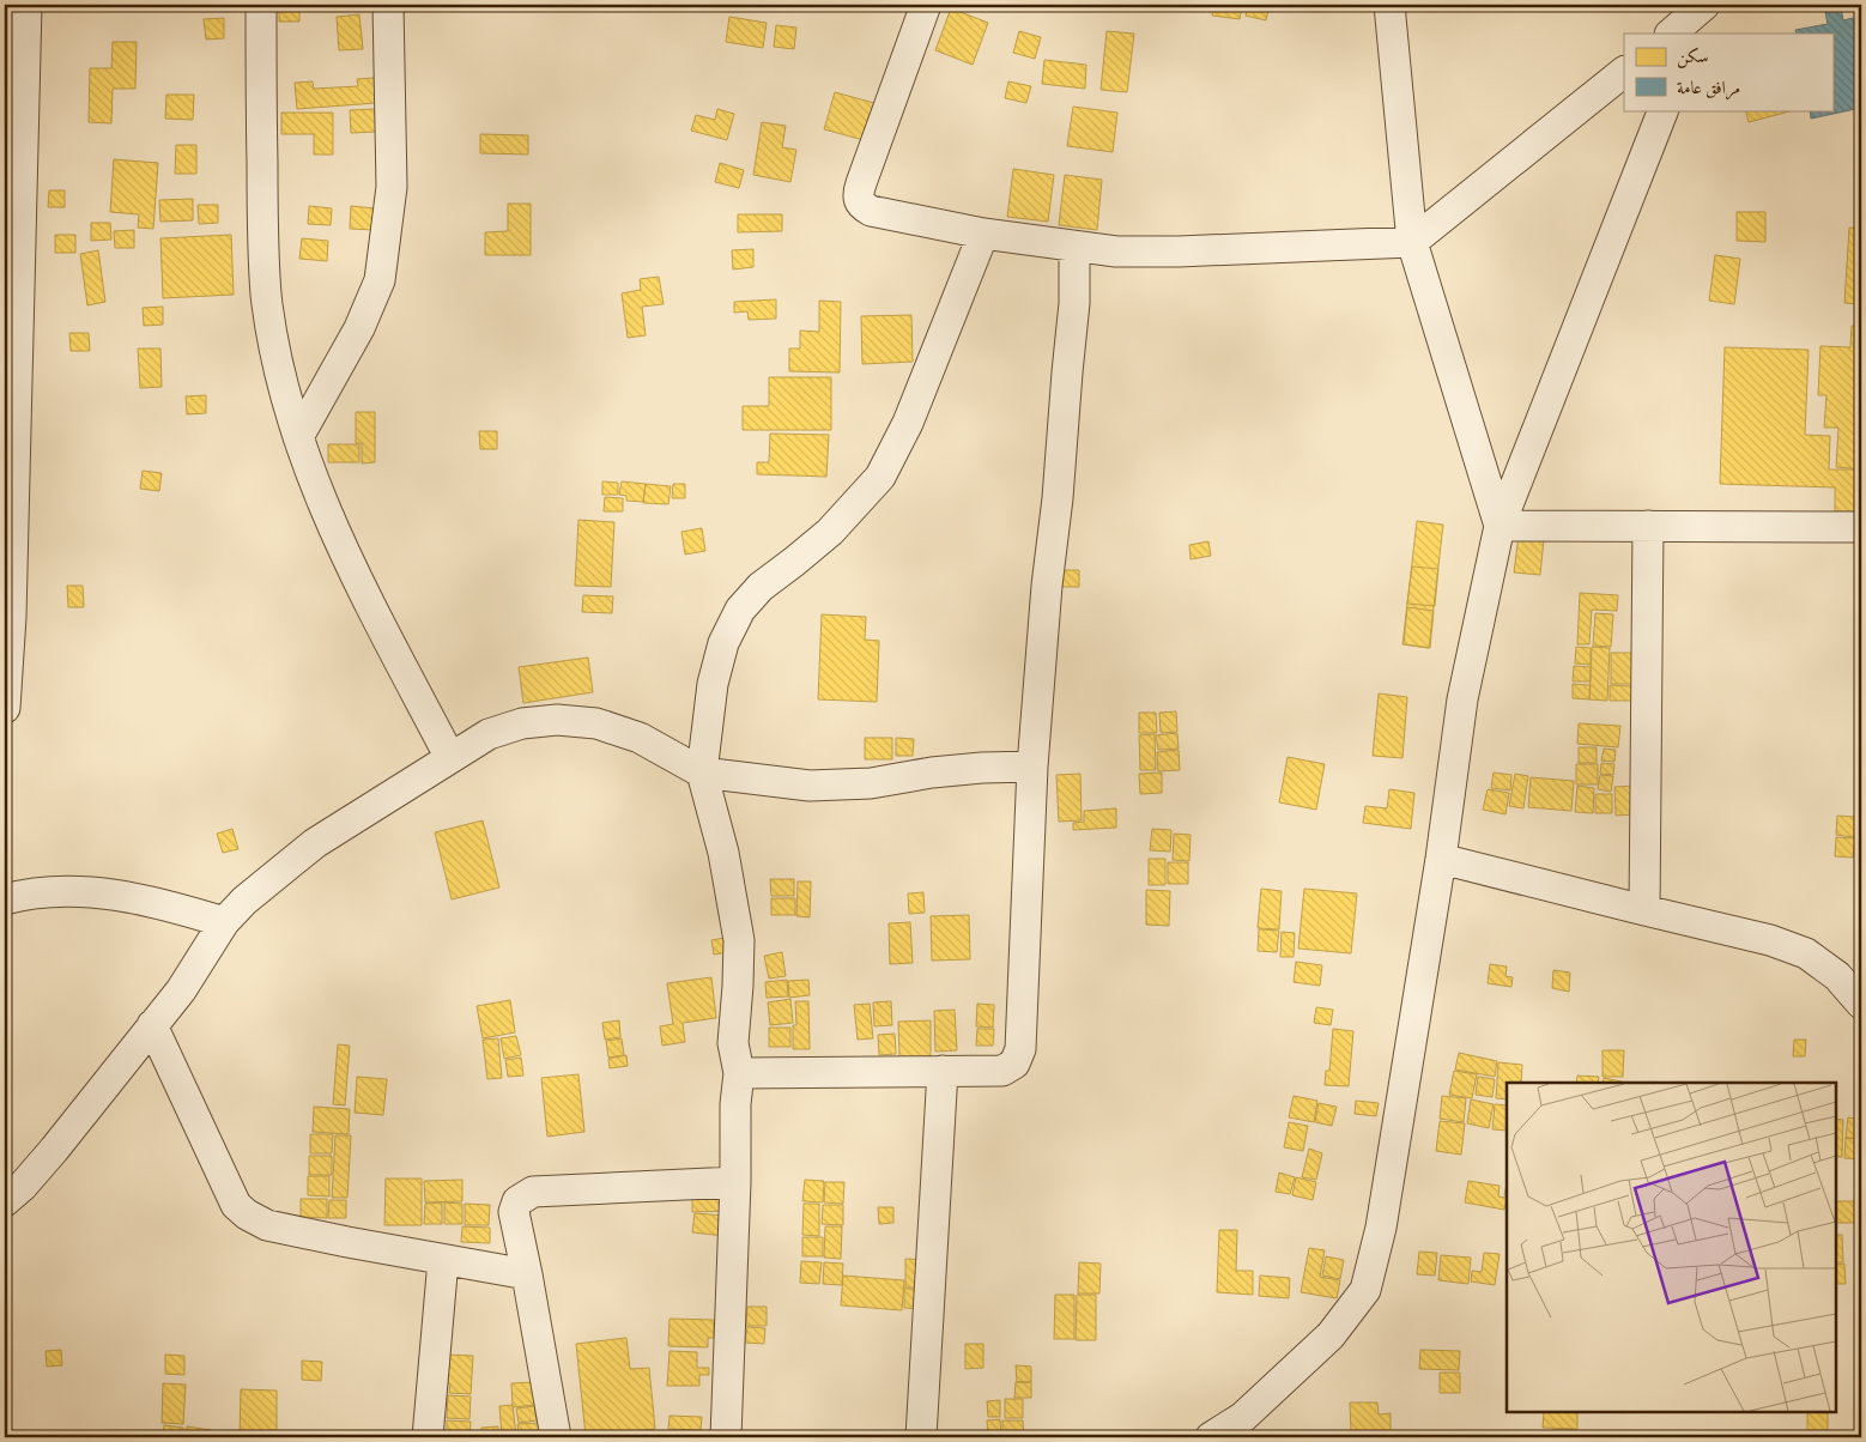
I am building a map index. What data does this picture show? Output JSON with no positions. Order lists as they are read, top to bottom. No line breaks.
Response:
{"legend":["سكن","مرافق عامة"]}
